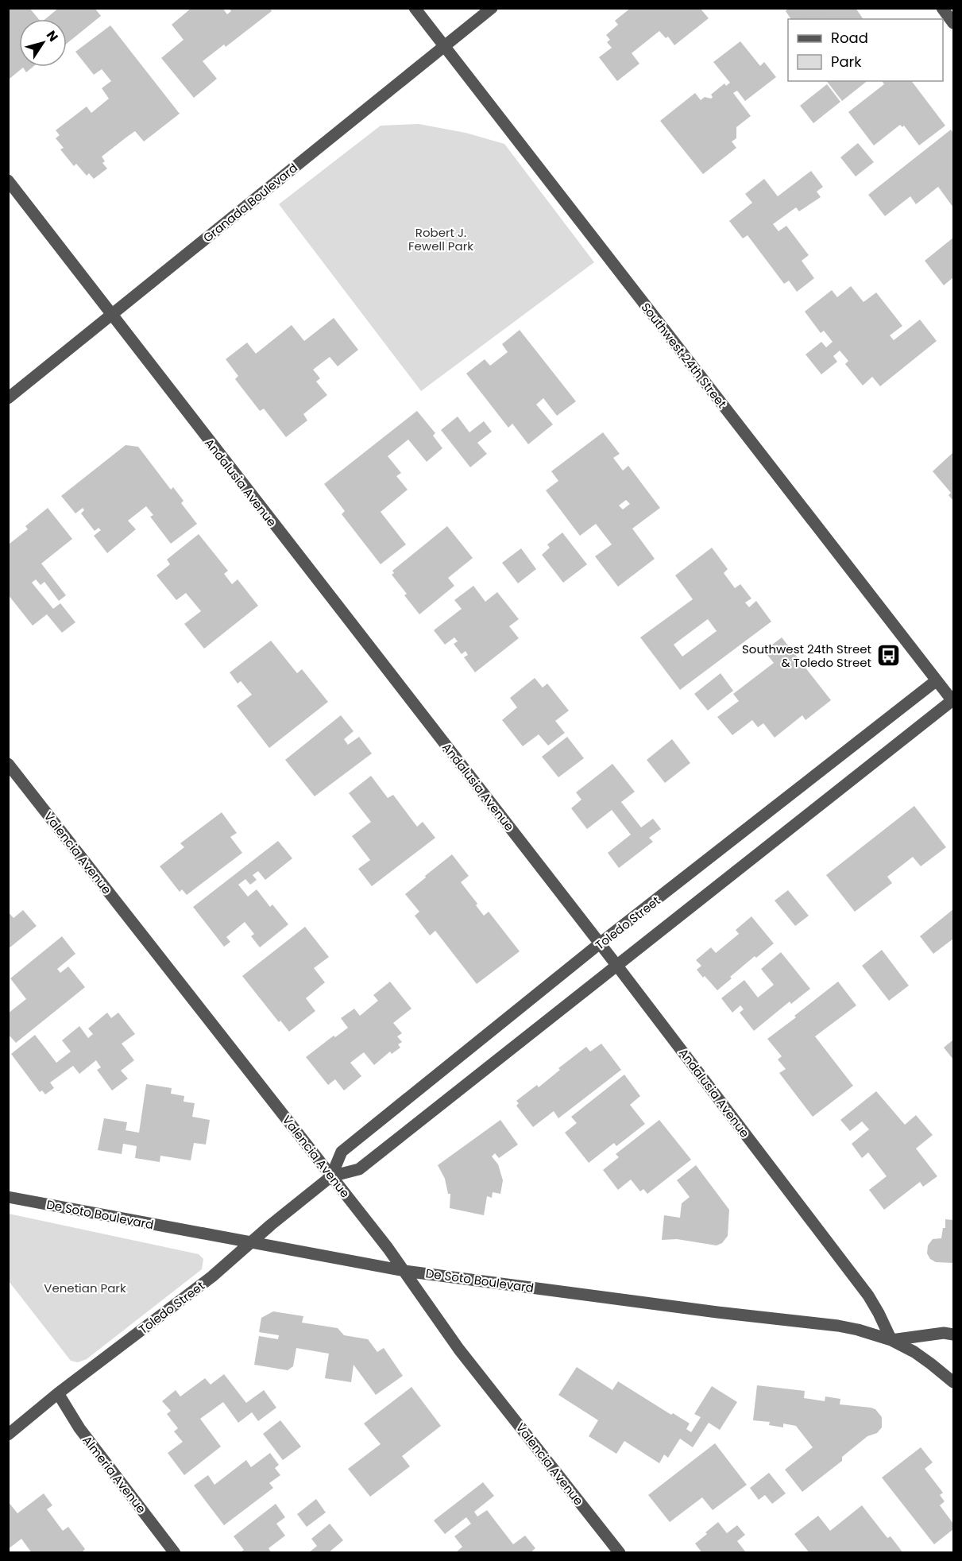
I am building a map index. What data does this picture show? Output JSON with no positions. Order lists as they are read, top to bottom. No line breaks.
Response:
{"streets":{"street":["Granada Boulevard","Southwest 24th Street","Andalusia Avenue","Valencia Avenue","Toledo Street","De Soto Boulevard","Almeria Avenue"]},"crossings":[["Granada Boulevard","Southwest 24th Street"],["Granada Boulevard","Andalusia Avenue"],["Southwest 24th Street","Toledo Street"],["Andalusia Avenue","Toledo Street"],["Andalusia Avenue","De Soto Boulevard"],["Valencia Avenue","Toledo Street"],["Valencia Avenue","De Soto Boulevard"],["Toledo Street","De Soto Boulevard"],["Toledo Street","Almeria Avenue"]],"parks":["Robert J. Fewell Park","Venetian Park"],"places":{"bus stop":["Southwest 24th Street & Toledo Street"]},"legend":["Road","Park"],"north":"top right"}
